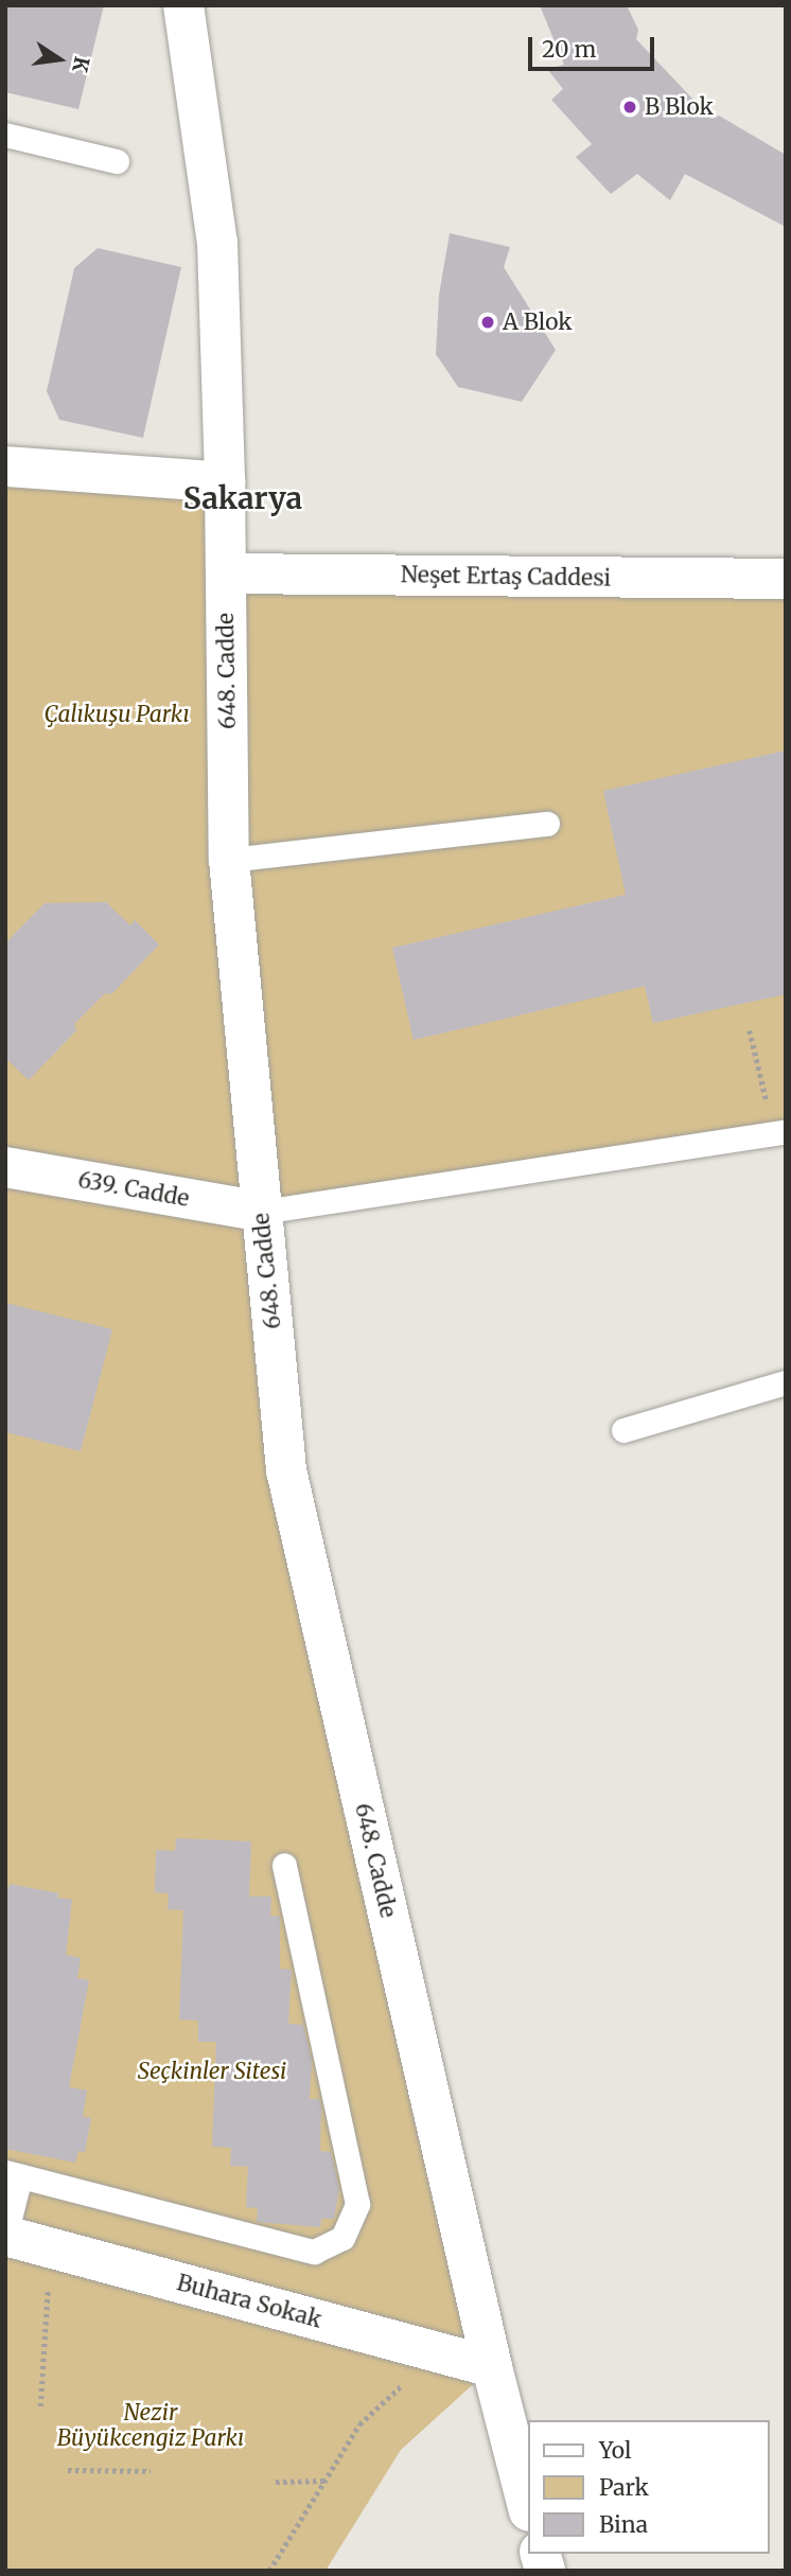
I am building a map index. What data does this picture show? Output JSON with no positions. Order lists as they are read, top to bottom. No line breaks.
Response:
{"streets":{"street":["Neşet Ertaş Caddesi","648. Cadde","639. Cadde","Buhara Sokak"]},"crossings":[["Neşet Ertaş Caddesi","648. Cadde"],["648. Cadde","639. Cadde"],["648. Cadde","Buhara Sokak"]],"districts":["Sakarya"],"parks":["Çalıkuşu Parkı","Seçkinler Sitesi","Nezir Büyükcengiz Parkı"],"places":["B Blok","A Blok"],"legend":["Yol","Park","Bina"],"scale_bar":"20 m","north":"right"}
